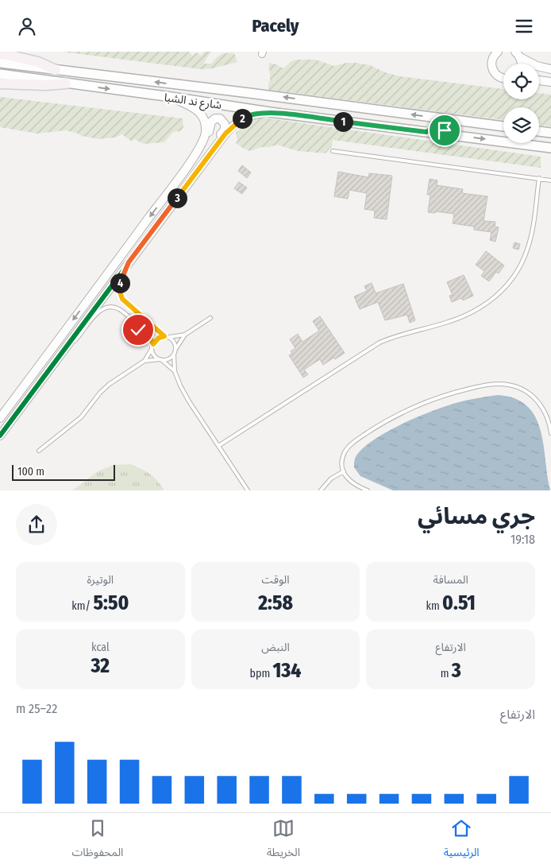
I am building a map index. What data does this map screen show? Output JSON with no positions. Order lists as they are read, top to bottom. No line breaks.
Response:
{"streets":{"main road":["شارع ند الشبا"]},"scale_bar":"100 m","page":{"header":"Pacely","pins":["2","1","3","4"],"scale":"100 m","heading":["جري مسائي","19:18"],"stats":[["المسافة","0.51 km"],["الوقت","2:58"],["الوتيرة","5:50 /km"],["الارتفاع","3 m"],["النبض","134 bpm"],["kcal","32"]],"chart":["الارتفاع","22–25 m"],"tabs":["الرئيسية","الخريطة","المحفوظات"]}}
